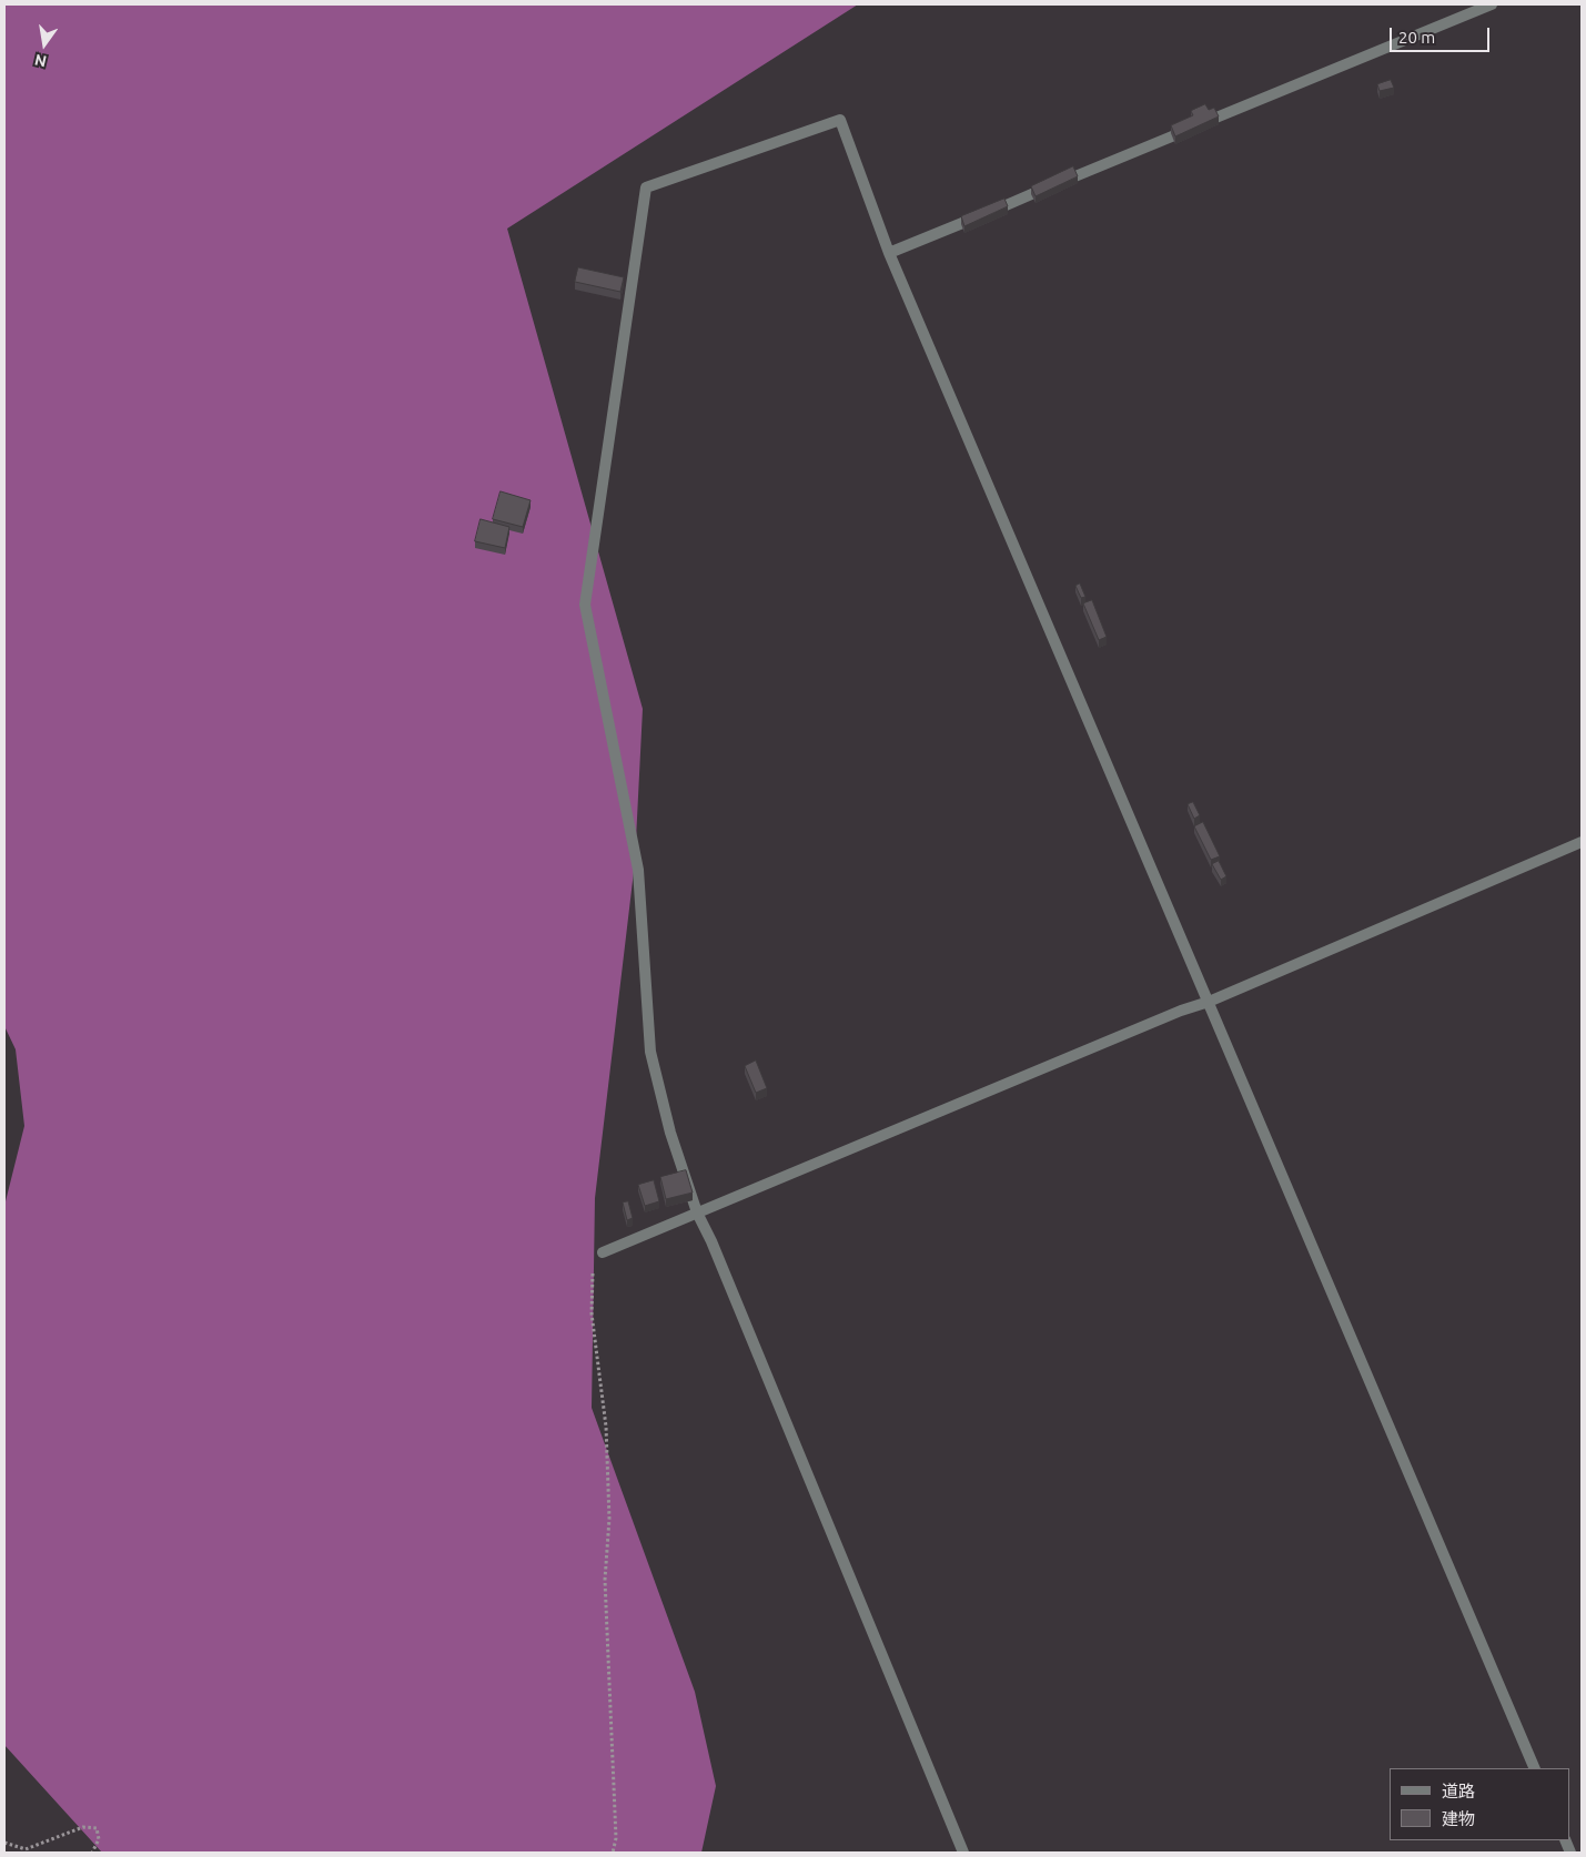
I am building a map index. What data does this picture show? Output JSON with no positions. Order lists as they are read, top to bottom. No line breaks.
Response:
{"legend":["道路","建物"],"scale_bar":"20 m","north":"bottom"}
